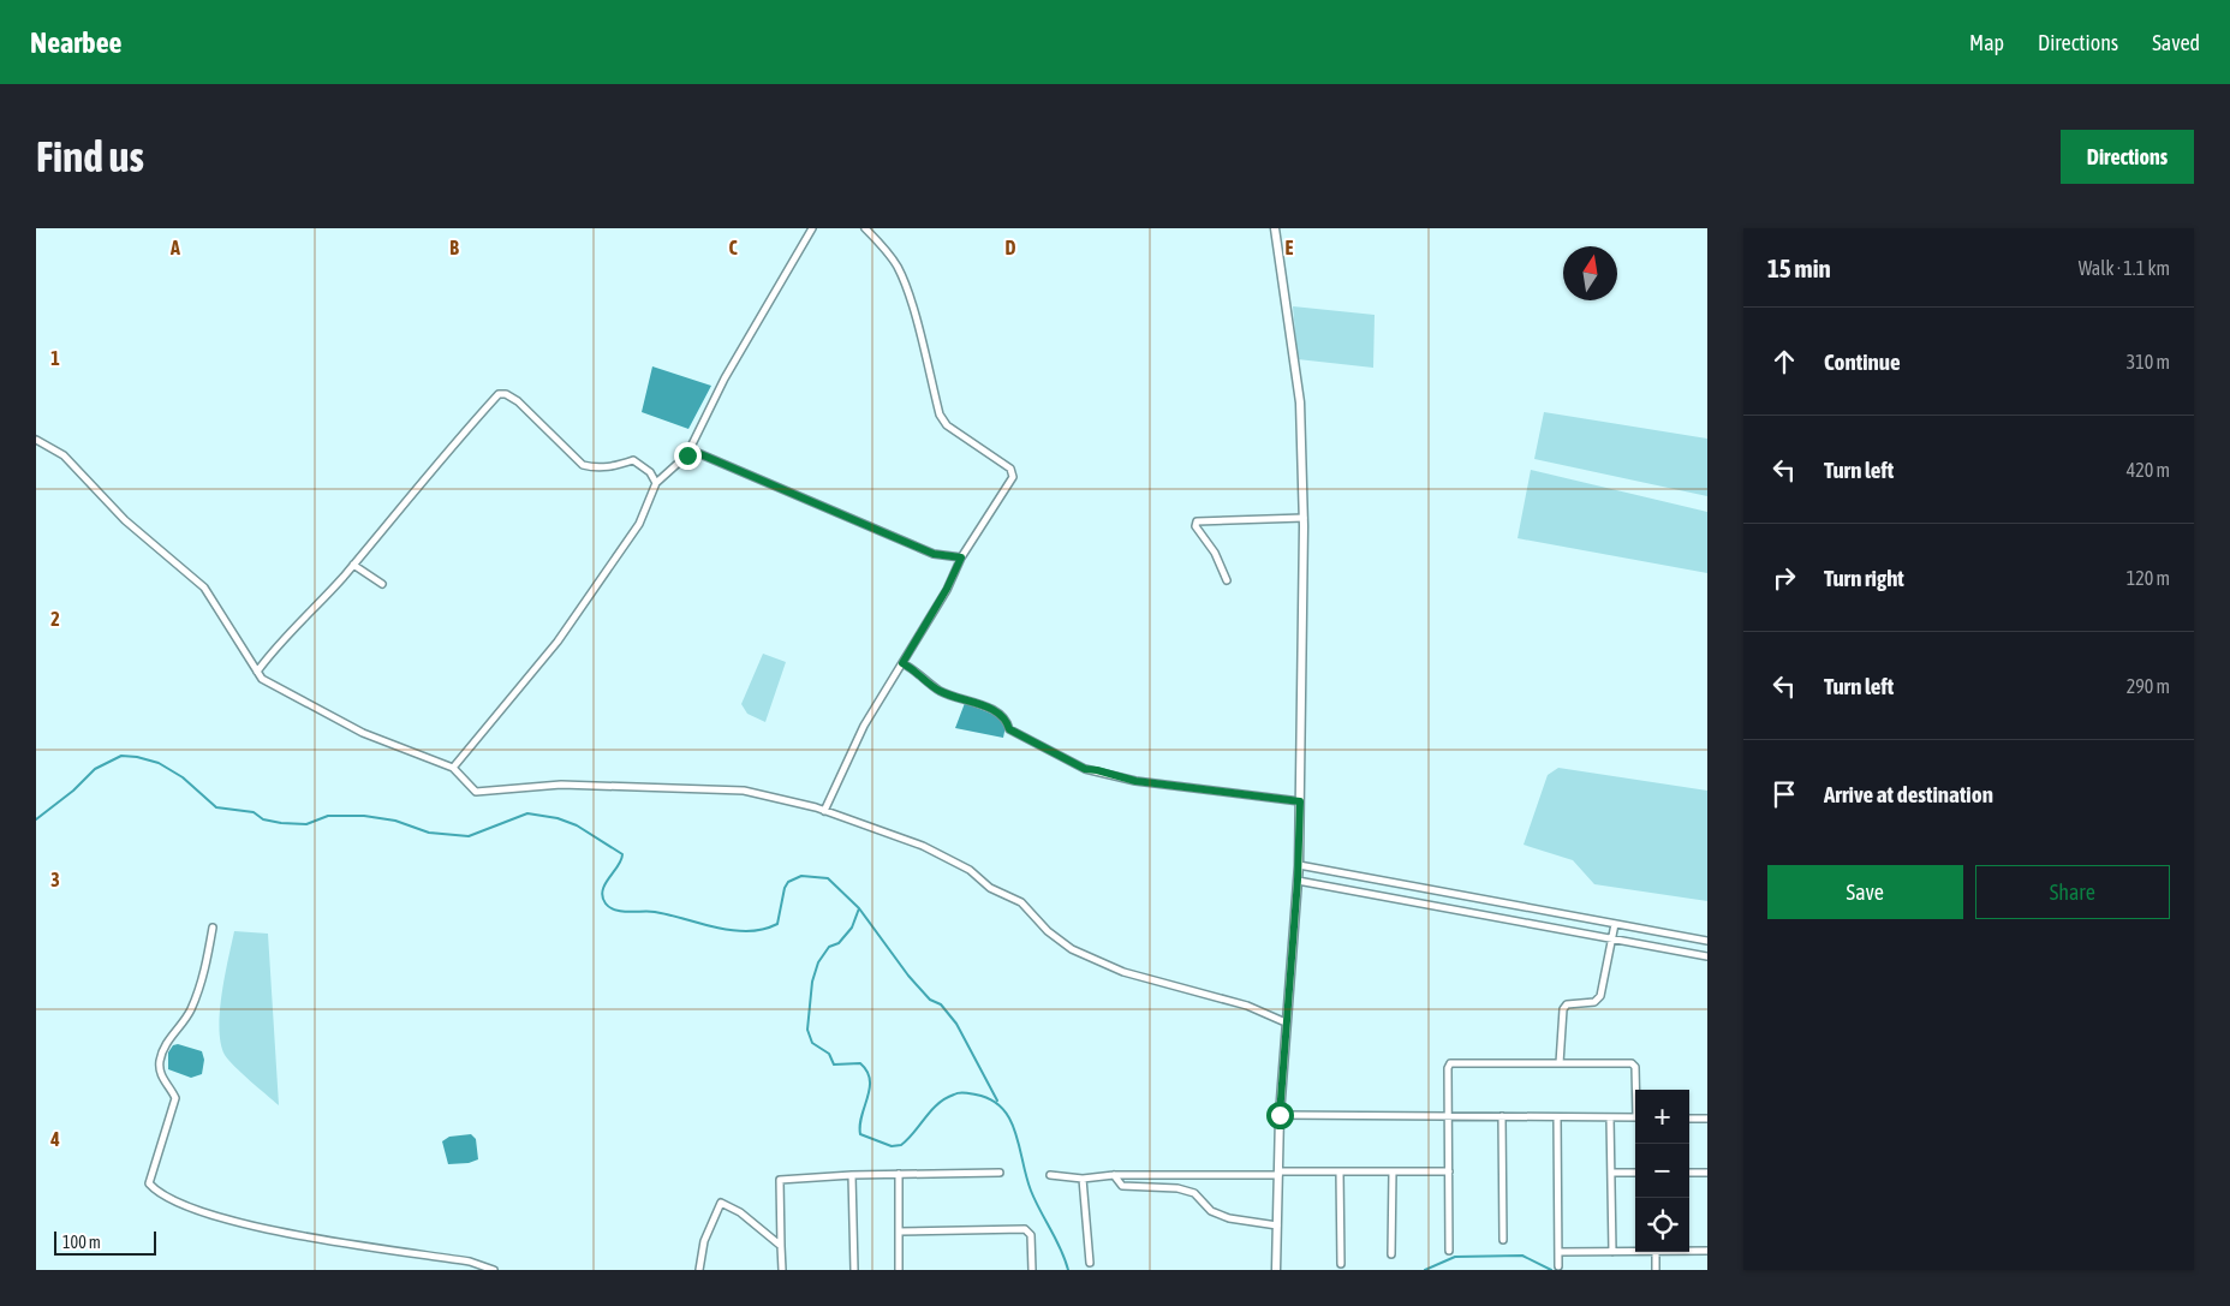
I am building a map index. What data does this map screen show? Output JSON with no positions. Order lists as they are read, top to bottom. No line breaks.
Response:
{"scale_bar":"100 m","north":"top","page":{"header":"Nearbee","nav":["Map","Directions","Saved"],"buttons":["Directions",["Save","Share"]],"title":"Find us","heading":["15 min","Walk · 1.1 km"],"list":[["Continue","310 m"],["Turn left","420 m"],["Turn right","120 m"],["Turn left","290 m"],"Arrive at destination"],"map_buttons":["+","−"],"scale":"100 m"},"grid":{"columns":["A","B","C","D","E"],"rows":["1","2","3","4"]}}
